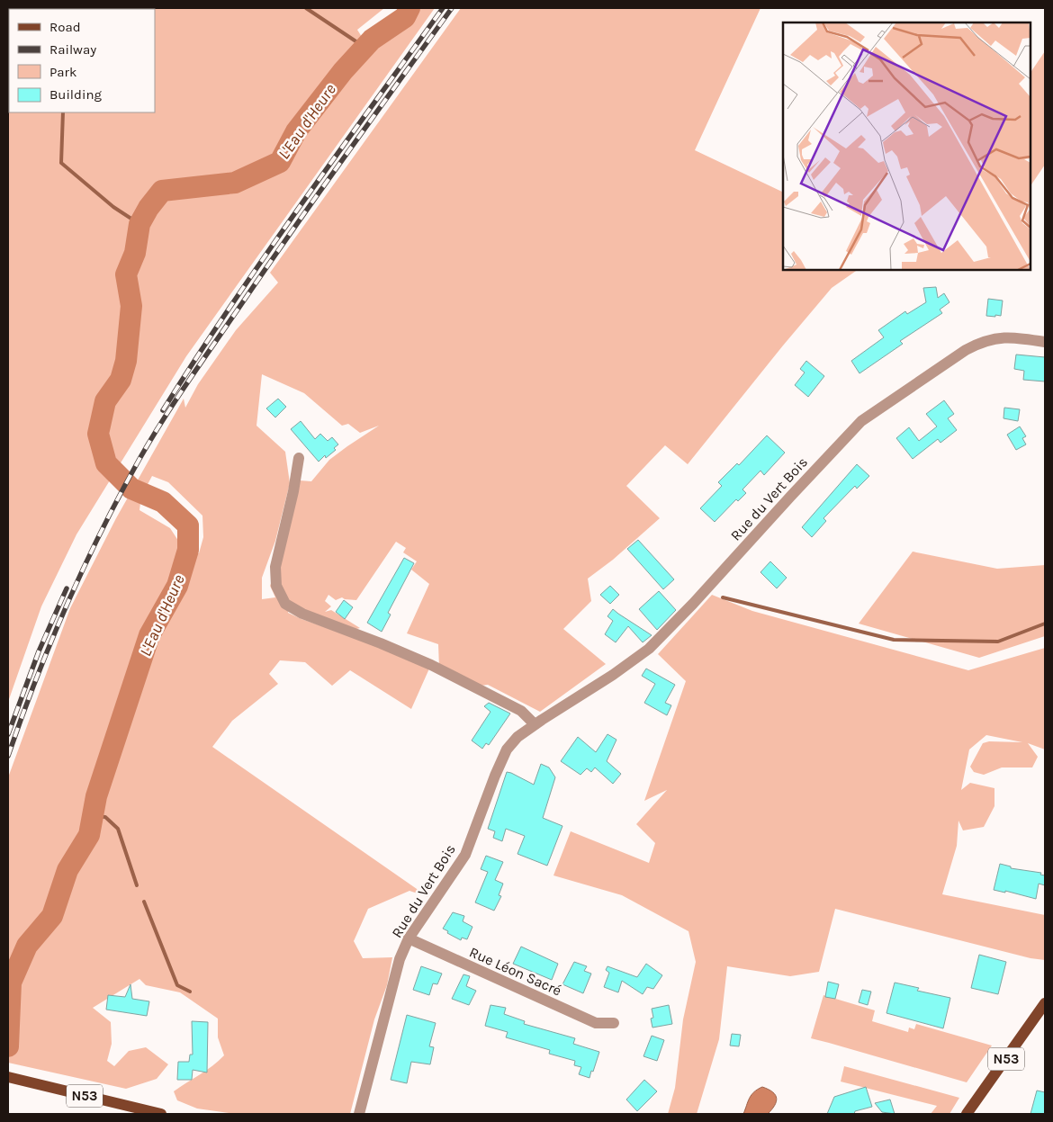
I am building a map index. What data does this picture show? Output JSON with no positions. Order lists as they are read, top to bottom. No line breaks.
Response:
{"streets":{"main road":["N53"],"street":["Rue du Vert Bois","Rue Léon Sacré"]},"crossings":[["Rue du Vert Bois","Rue Léon Sacré"]],"water":["L'Eau d'Heure"],"legend":["Road","Railway","Park","Building"]}
